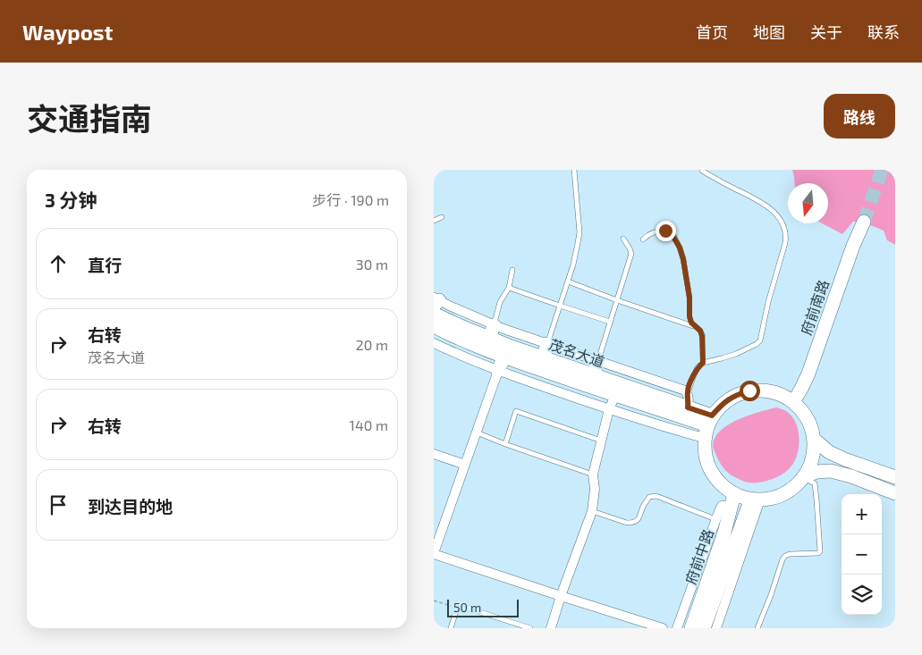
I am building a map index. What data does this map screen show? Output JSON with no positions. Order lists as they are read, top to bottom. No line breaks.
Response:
{"streets":{"main road":["府前南路","茂名大道","府前中路"]},"crossings":[["府前南路","茂名大道"],["府前南路","府前中路"],["茂名大道","府前中路"]],"scale_bar":"50 m","north":"bottom","page":{"header":"Waypost","nav":["首页","地图","关于","联系"],"title":"交通指南","buttons":"路线","heading":["3 分钟","步行 · 190 m"],"list":[["直行","30 m"],["右转","茂名大道","20 m"],["右转","140 m"],"到达目的地"],"map_buttons":["+","−"],"scale":"50 m"}}
